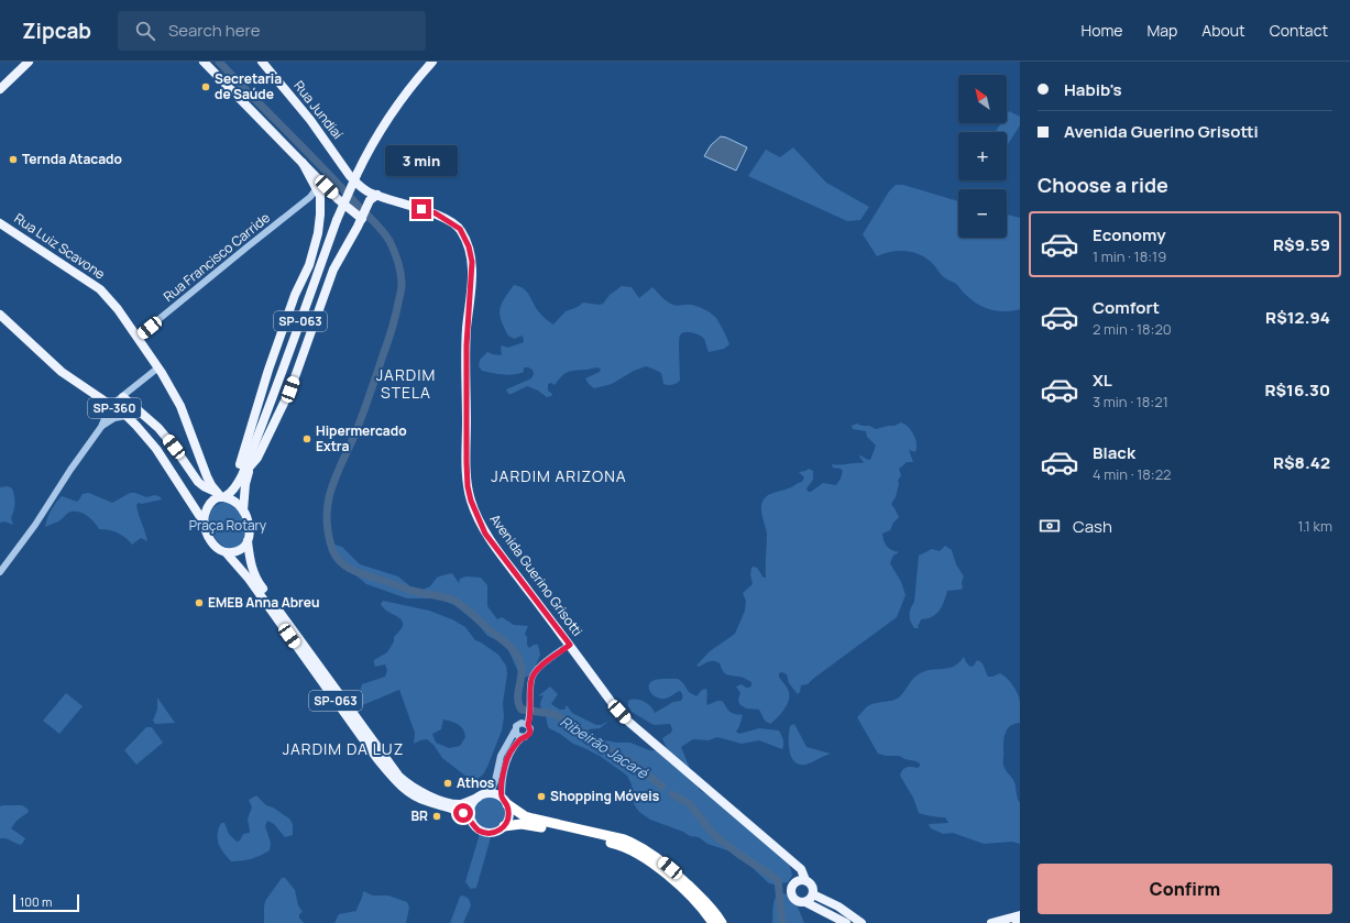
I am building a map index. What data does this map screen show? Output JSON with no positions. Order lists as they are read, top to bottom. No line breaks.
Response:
{"streets":{"highway":["SP-063"],"main road":["Rua Jundiaí","Rua Luiz Scavone","SP-360","Avenida Guerino Grisotti"],"street":["Rua Francisco Carride"]},"crossings":[["Rua Jundiaí","SP-063"],["Rua Jundiaí","Avenida Guerino Grisotti"],["Rua Luiz Scavone","Rua Francisco Carride"],["Rua Luiz Scavone","SP-063"],["Rua Luiz Scavone","SP-360"],["SP-063","SP-360"],["SP-063","Avenida Guerino Grisotti"]],"districts":["JARDIM STELA","JARDIM ARIZONA","JARDIM DA LUZ"],"water":["Ribeirão Jacaré"],"parks":["Praça Rotary"],"places":["Secretaria de Saúde","Ternda Atacado","Hipermercado Extra","EMEB Anna Abreu","Athos","Shopping Móveis","BR"],"scale_bar":"100 m","north":"top left","page":{"header":"Zipcab","search":"Search here","nav":["Home","Map","About","Contact"],"banner":["Habib's","Avenida Guerino Grisotti"],"map_buttons":["+","−"],"bubble":"3 min","heading":"Choose a ride","list":[{"name":"Economy","note":"1 min · 18:19","value":"R$9.59"},{"name":"Comfort","note":"2 min · 18:20","value":"R$12.94"},{"name":"XL","note":"3 min · 18:21","value":"R$16.30"},{"name":"Black","note":"4 min · 18:22","value":"R$8.42"}],"pay":["Cash","1.1 km"],"buttons":"Confirm","scale":"100 m"}}
